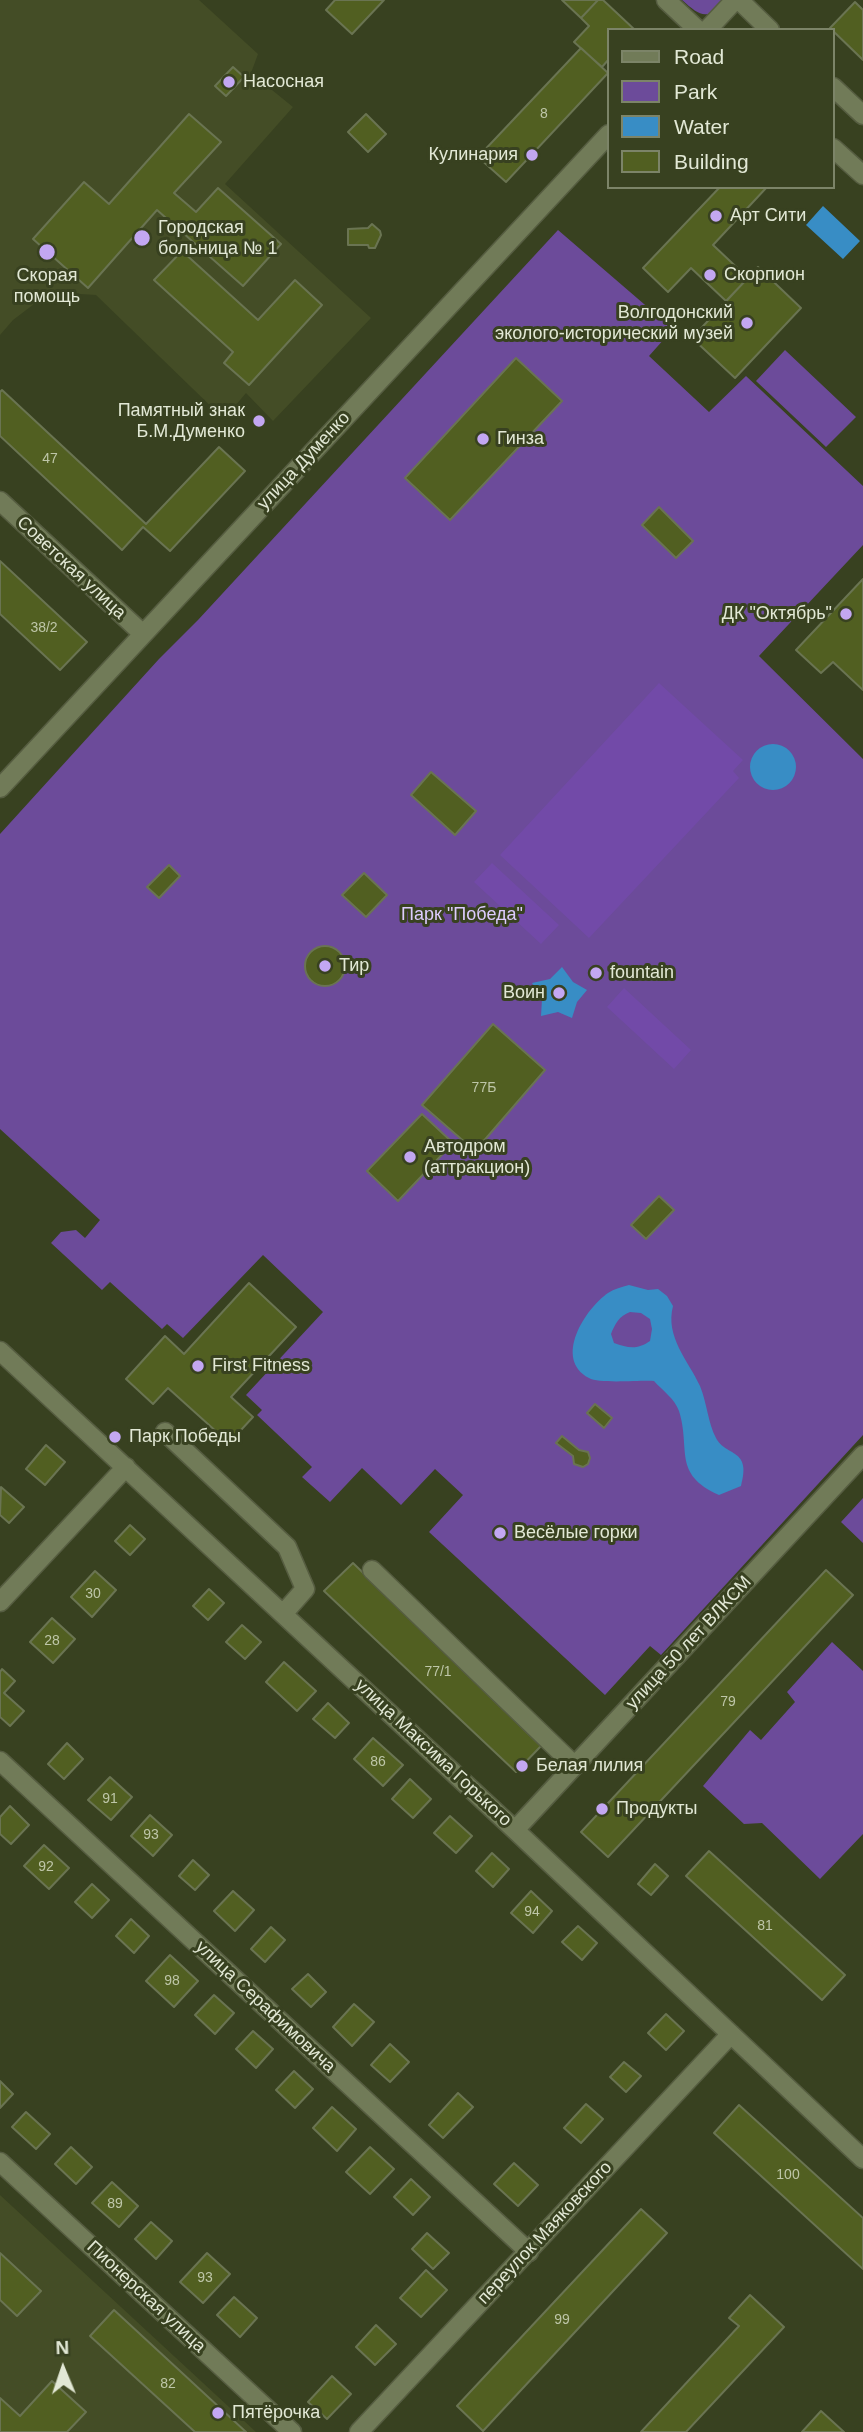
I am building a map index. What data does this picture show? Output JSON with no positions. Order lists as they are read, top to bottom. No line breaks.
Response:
{"streets":{"street":["улица Думенко","Советская улица","улица 50 лет ВЛКСМ","улица Максима Горького","улица Серафимовича","переулок Маяковского","Пионерская улица"]},"crossings":[["улица Думенко","Советская улица"],["улица 50 лет ВЛКСМ","улица Максима Горького"],["улица Максима Горького","переулок Маяковского"],["улица Серафимовича","переулок Маяковского"]],"parks":["Парк \"Победа\""],"places":["Насосная","Кулинария","Арт Сити","Городская больница № 1","Скорая помощь","Скорпион","Волгодонский эколого-исторический музей","Памятный знак Б.М.Думенко","Гинза","ДК \"Октябрь\"","Тир","fountain","Воин","Автодром (аттракцион)","First Fitness","Парк Победы","Весёлые горки","Белая лилия","Продукты","Пятёрочка"],"house_numbers":["8","47","38/2","77Б","30","28","77/1","79","86","91","93","92","94","81","98","100","89","93","99","82"],"legend":["Road","Park","Water","Building"],"north":"top"}
